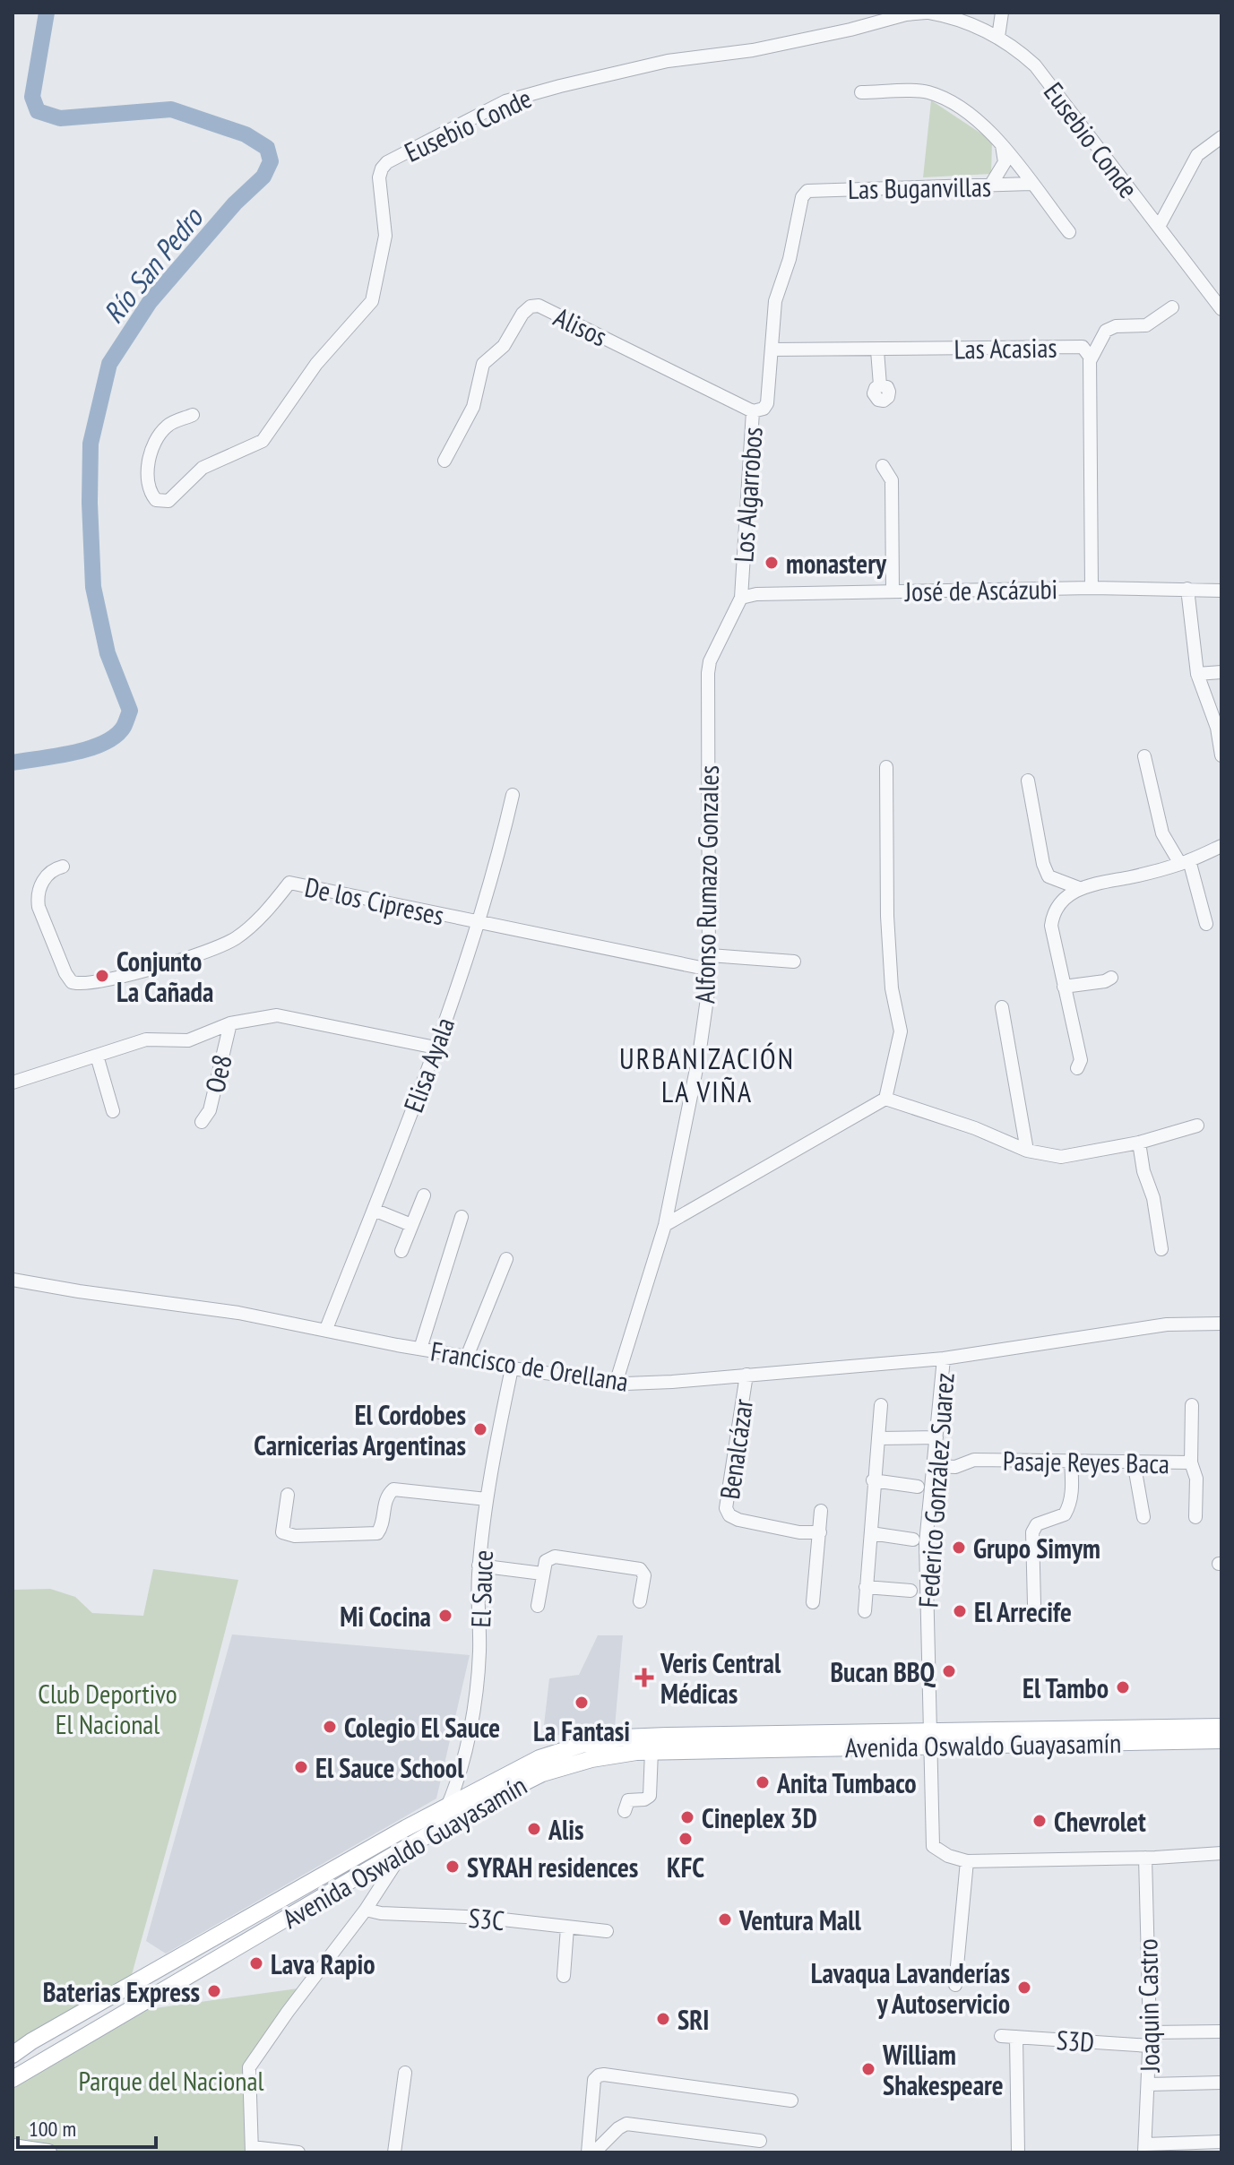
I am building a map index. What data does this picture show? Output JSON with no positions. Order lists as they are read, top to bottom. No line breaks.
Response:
{"streets":{"main road":["Avenida Oswaldo Guayasamín"],"street":["Eusebio Conde","Las Buganvillas","Alisos","Las Acasias","Los Algarrobos","José de Ascázubi","Alfonso Rumazo Gonzales","De los Cipreses","Elisa Ayala","Oe8","Francisco de Orellana","Benalcázar","Pasaje Reyes Baca","Federico González Suarez","El Sauce","S3C","Joaquin Castro","S3D"]},"crossings":[["Las Buganvillas","Los Algarrobos"],["Alisos","Los Algarrobos"],["Las Acasias","Los Algarrobos"],["Las Acasias","José de Ascázubi"],["Los Algarrobos","José de Ascázubi"],["Los Algarrobos","Alfonso Rumazo Gonzales"],["José de Ascázubi","Alfonso Rumazo Gonzales"],["Alfonso Rumazo Gonzales","De los Cipreses"],["Alfonso Rumazo Gonzales","Francisco de Orellana"],["De los Cipreses","Elisa Ayala"],["Elisa Ayala","Francisco de Orellana"],["Francisco de Orellana","Benalcázar"],["Francisco de Orellana","Federico González Suarez"],["Francisco de Orellana","El Sauce"],["Pasaje Reyes Baca","Federico González Suarez"],["Federico González Suarez","Avenida Oswaldo Guayasamín"],["Federico González Suarez","Joaquin Castro"],["El Sauce","Avenida Oswaldo Guayasamín"],["Joaquin Castro","S3D"]],"districts":["URBANIZACIÓN LA VIÑA"],"water":["Río San Pedro"],"parks":["Club Deportivo El Nacional","Parque del Nacional"],"places":{"other":["monastery","Conjunto La Cañada","El Cordobes Carnicerias Argentinas","Grupo Simym","El Arrecife","Mi Cocina","Bucan BBQ","El Tambo","La Fantasi","Colegio El Sauce","El Sauce School","Anita Tumbaco","Cineplex 3D","Chevrolet","Alis","KFC","SYRAH residences","Ventura Mall","Lava Rapio","Lavaqua Lavanderías y Autoservicio","Baterias Express","SRI","William Shakespeare"],"health":["Veris Central Médicas"]},"scale_bar":"100 m"}
